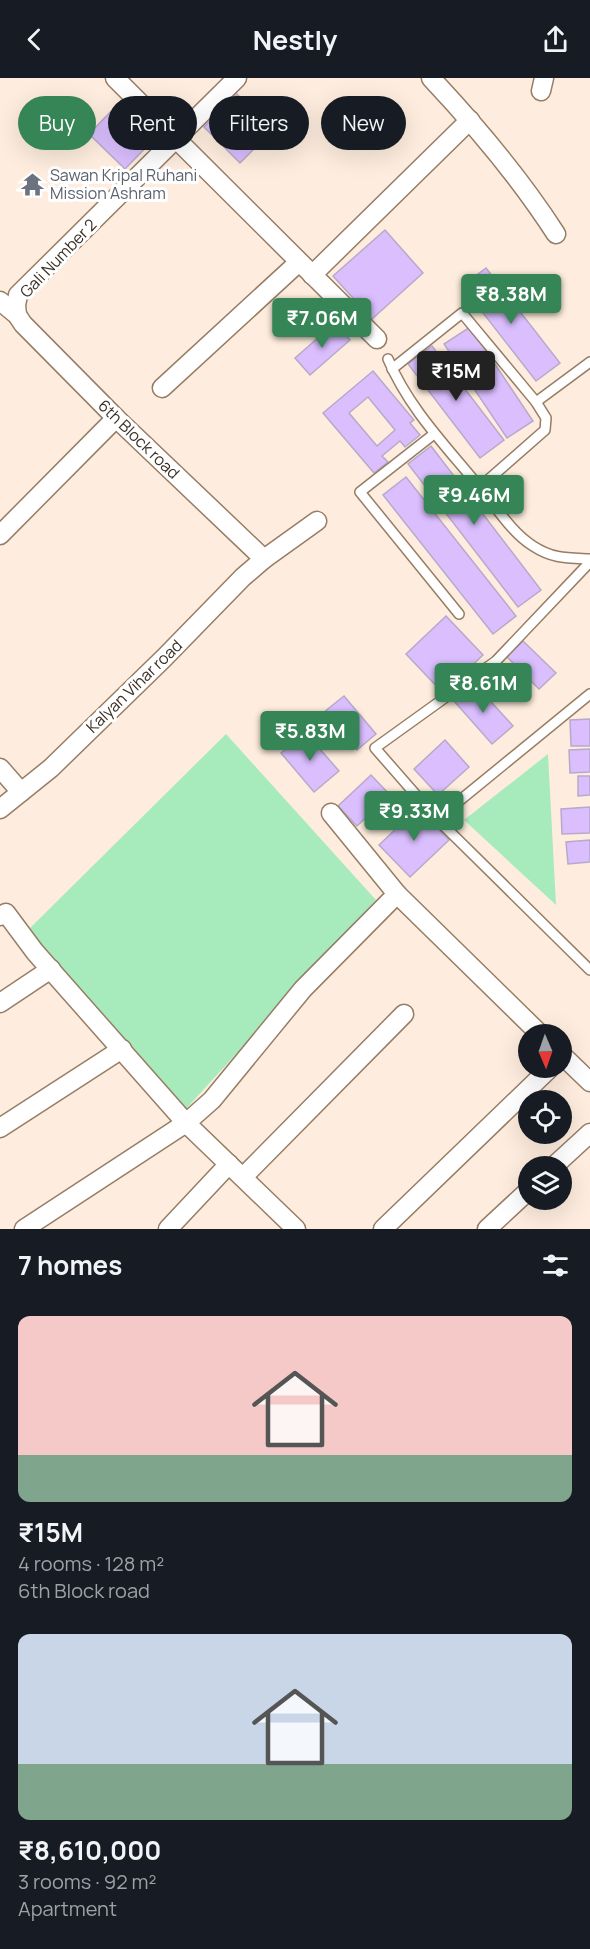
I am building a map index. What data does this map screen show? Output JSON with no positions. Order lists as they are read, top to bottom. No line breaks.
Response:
{"streets":{"street":["Gali Number 2","6th Block road","Kalyan Vihar road"]},"crossings":[["Gali Number 2","6th Block road"],["6th Block road","Kalyan Vihar road"]],"places":{"temple":["Sawan Kripal Ruhani Mission Ashram"]},"north":"bottom","page":{"header":"Nestly","chip":["Buy","Rent","Filters","New"],"price":["₹8.38M","₹7.06M","₹15M","₹9.46M","₹8.61M","₹5.83M","₹9.33M"],"heading":"7 homes","list":[{"name":"₹15M","note":"4 rooms · 128 m² · 6th Block road"},{"name":"₹8,610,000","note":"3 rooms · 92 m² · Apartment"}]}}
